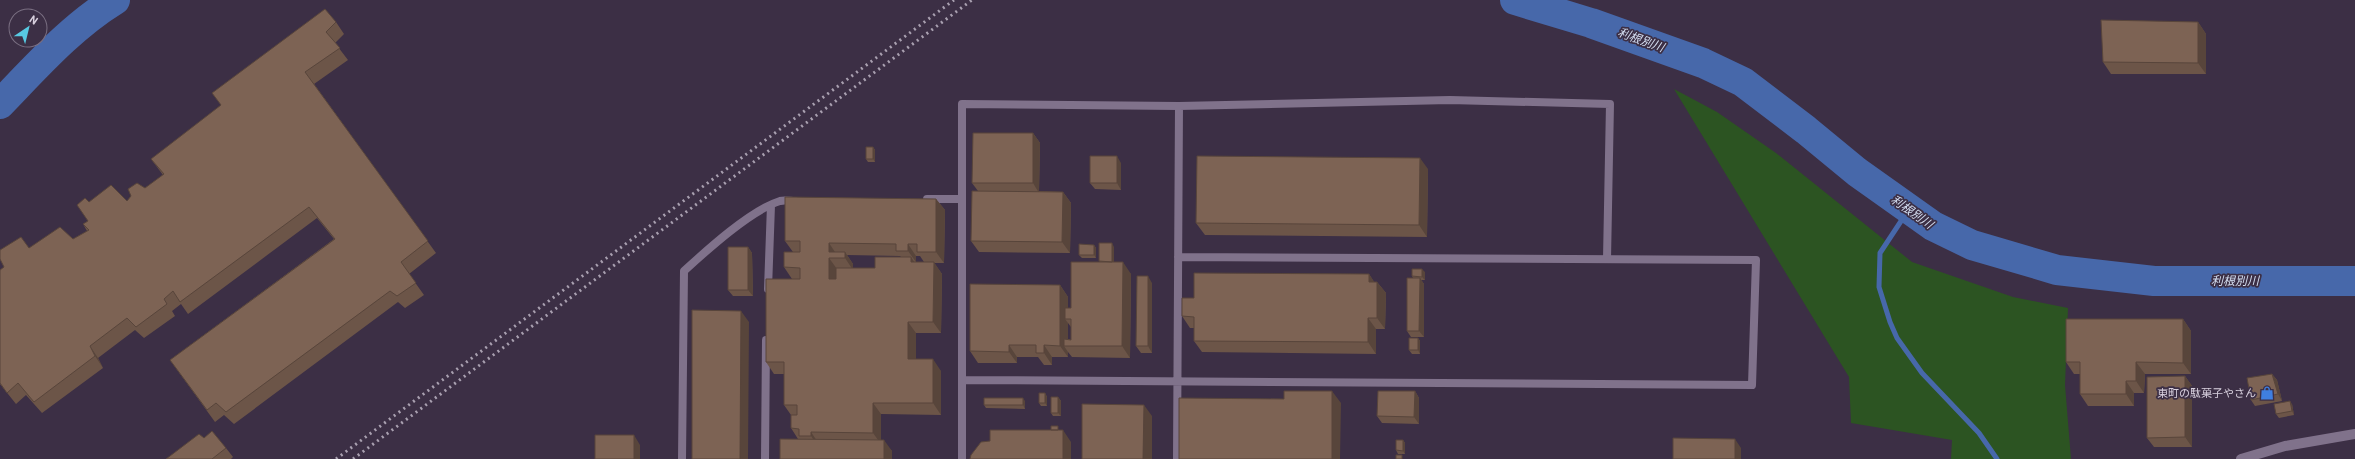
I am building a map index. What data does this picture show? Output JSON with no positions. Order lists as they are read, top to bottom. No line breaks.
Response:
{"water":["利根別川"],"places":{"shop":["東町の駄菓子やさん"]},"north":"top right"}
